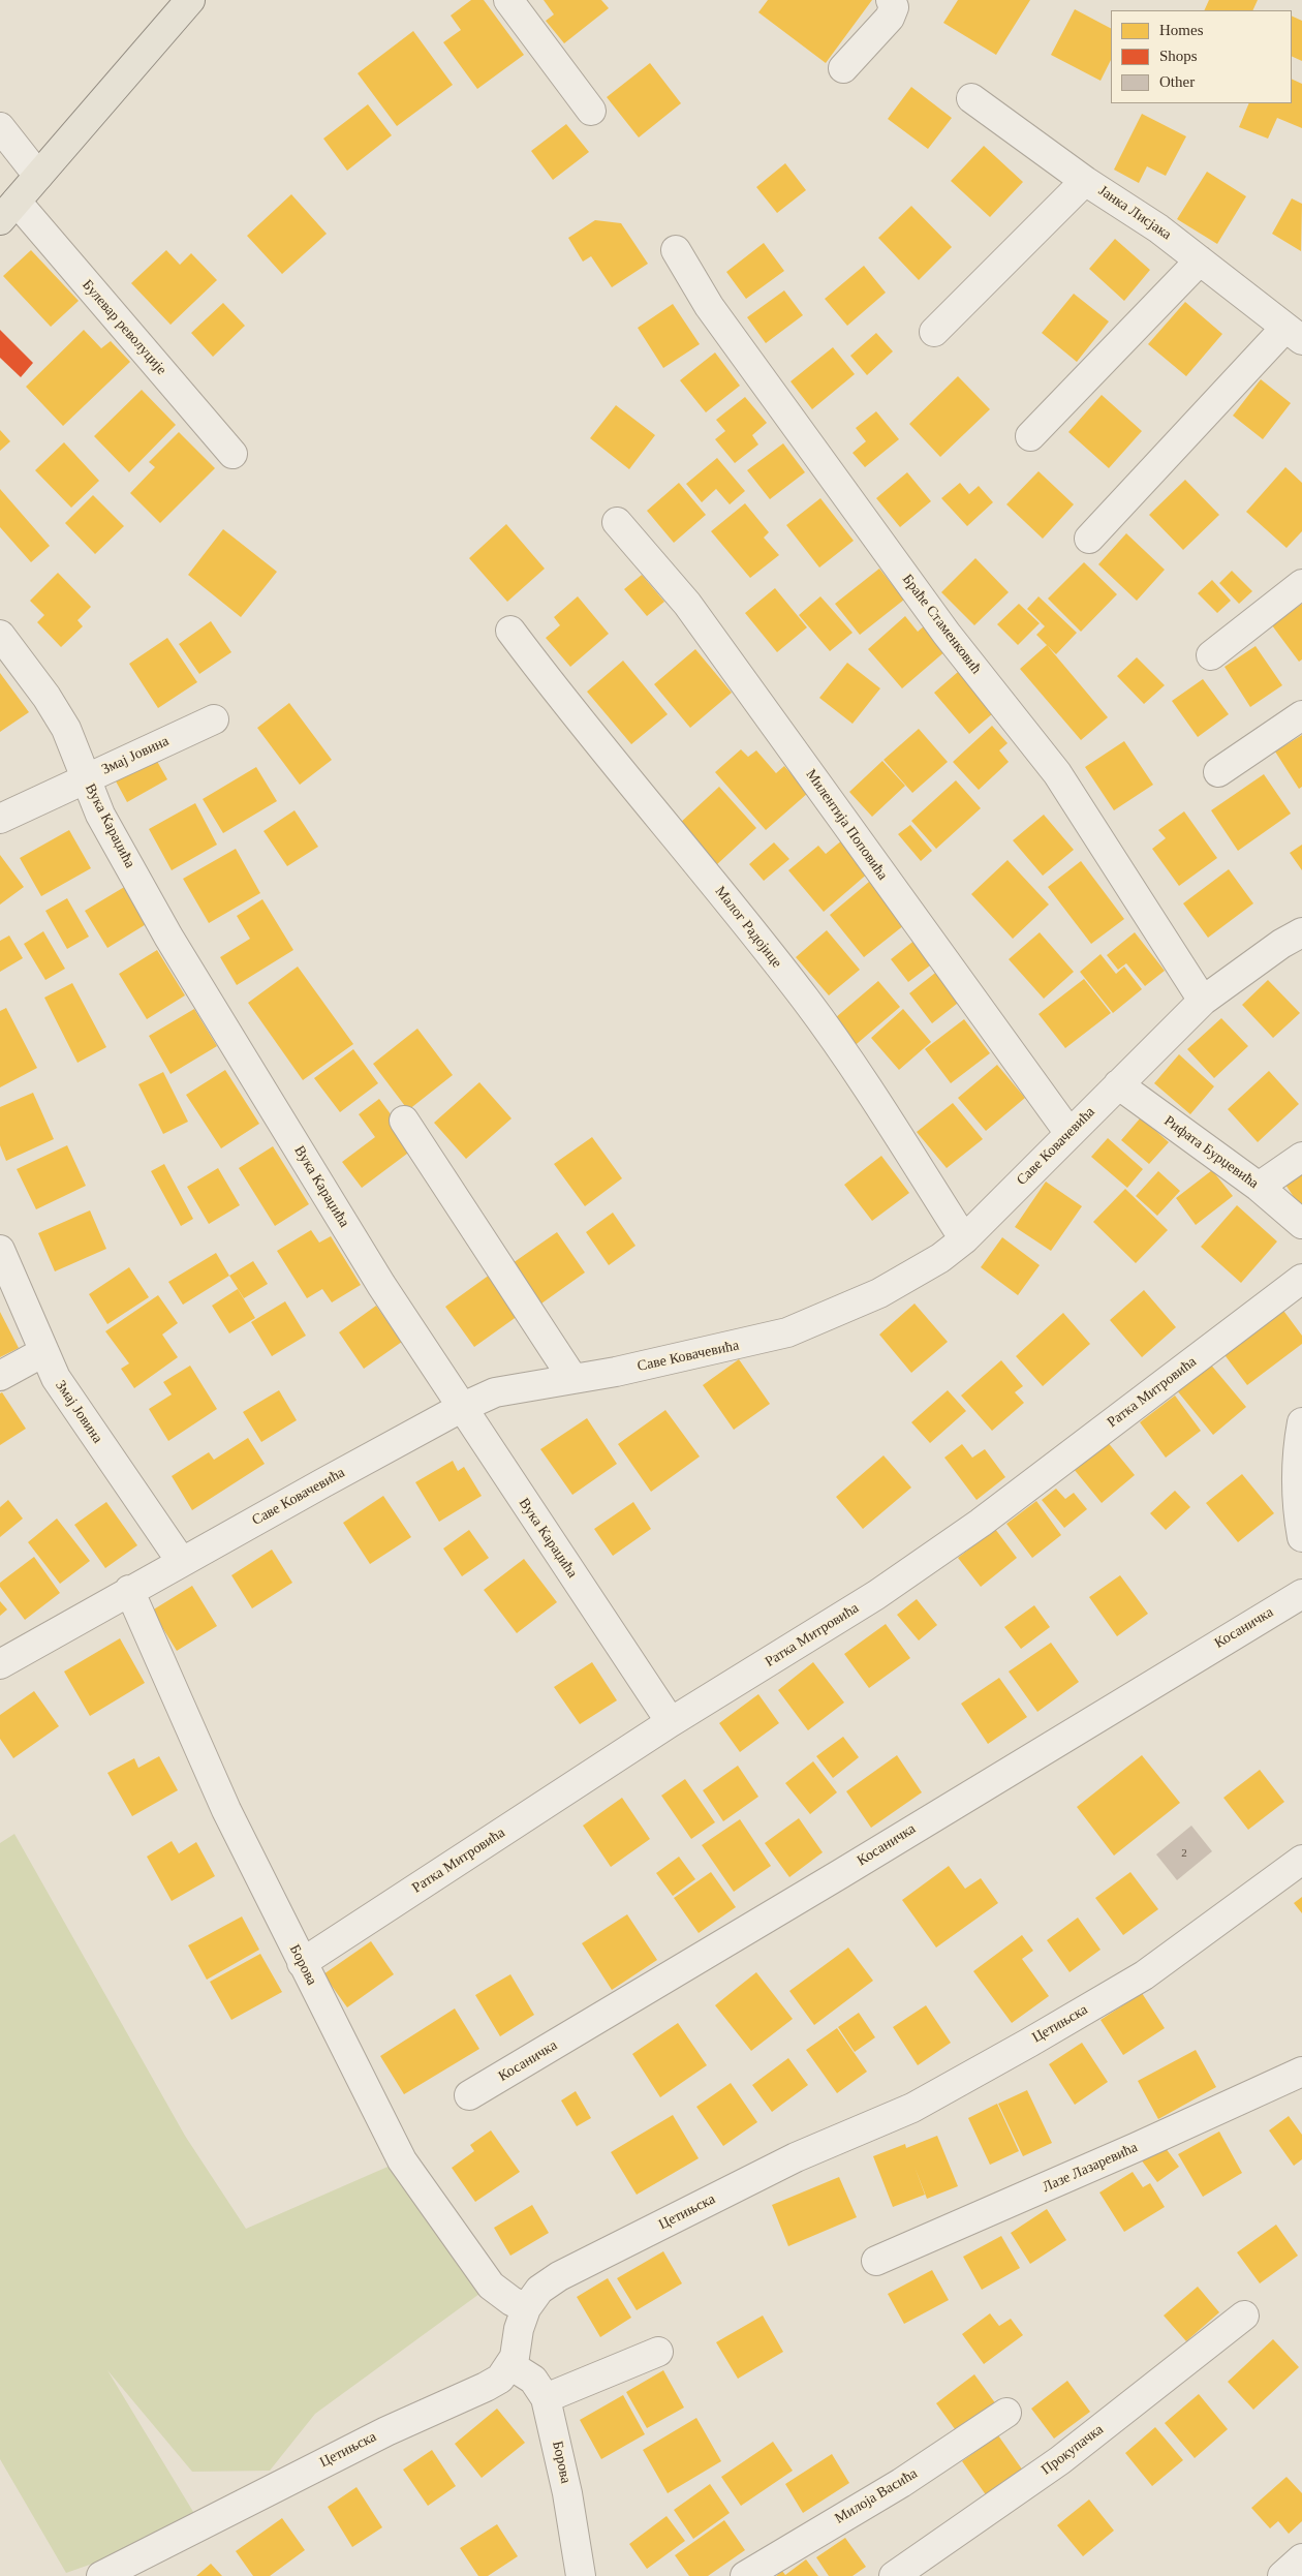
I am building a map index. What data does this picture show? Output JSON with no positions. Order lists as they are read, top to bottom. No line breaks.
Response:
{"streets":{"main road":["Булевар револуције"],"street":["Јанка Лисјака","Браће Стаменковић","Змај Јовина","Милентија Поповића","Вука Караџића","Малог Радојице","Саве Ковачевића","Рифата Бурџевића","Ратка Митровића","Косаничка","Борова","Цетињска","Лазе Лазаревића","Прокупачка","Милоја Васића"]},"crossings":[["Браће Стаменковић","Саве Ковачевића"],["Змај Јовина","Вука Караџића"],["Змај Јовина","Саве Ковачевића"],["Милентија Поповића","Саве Ковачевића"],["Вука Караџића","Саве Ковачевића"],["Вука Караџића","Ратка Митровића"],["Малог Радојице","Саве Ковачевића"],["Саве Ковачевића","Рифата Бурџевића"],["Саве Ковачевића","Борова"],["Ратка Митровића","Борова"],["Борова","Цетињска"]],"house_numbers":["2"],"legend":["Homes","Shops","Other"]}
